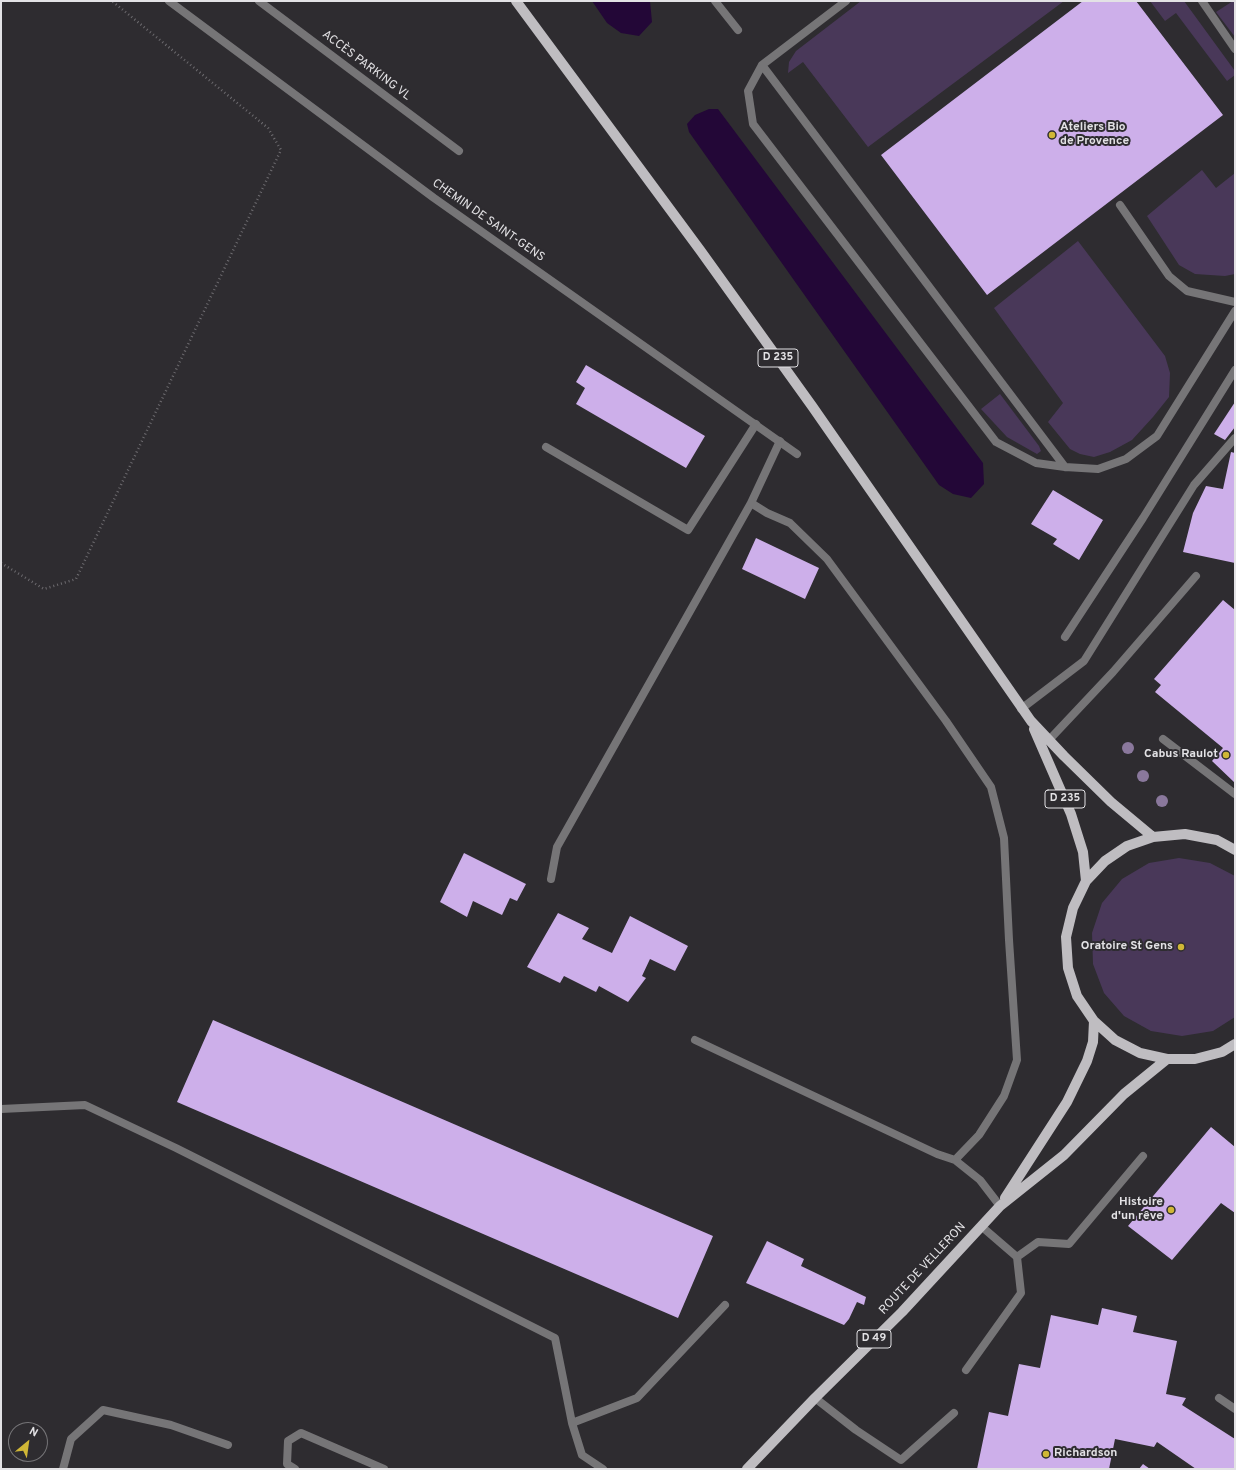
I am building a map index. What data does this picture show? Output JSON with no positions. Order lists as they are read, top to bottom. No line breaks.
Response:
{"streets":{"main road":["D 235","ROUTE DE VELLERON","D 49"],"street":["ACCÈS PARKING VL","CHEMIN DE SAINT-GENS"]},"places":["Ateliers Bio de Provence","Cabus Raulot","Oratoire St Gens","Histoire d'un rêve","Richardson"],"north":"top right"}
